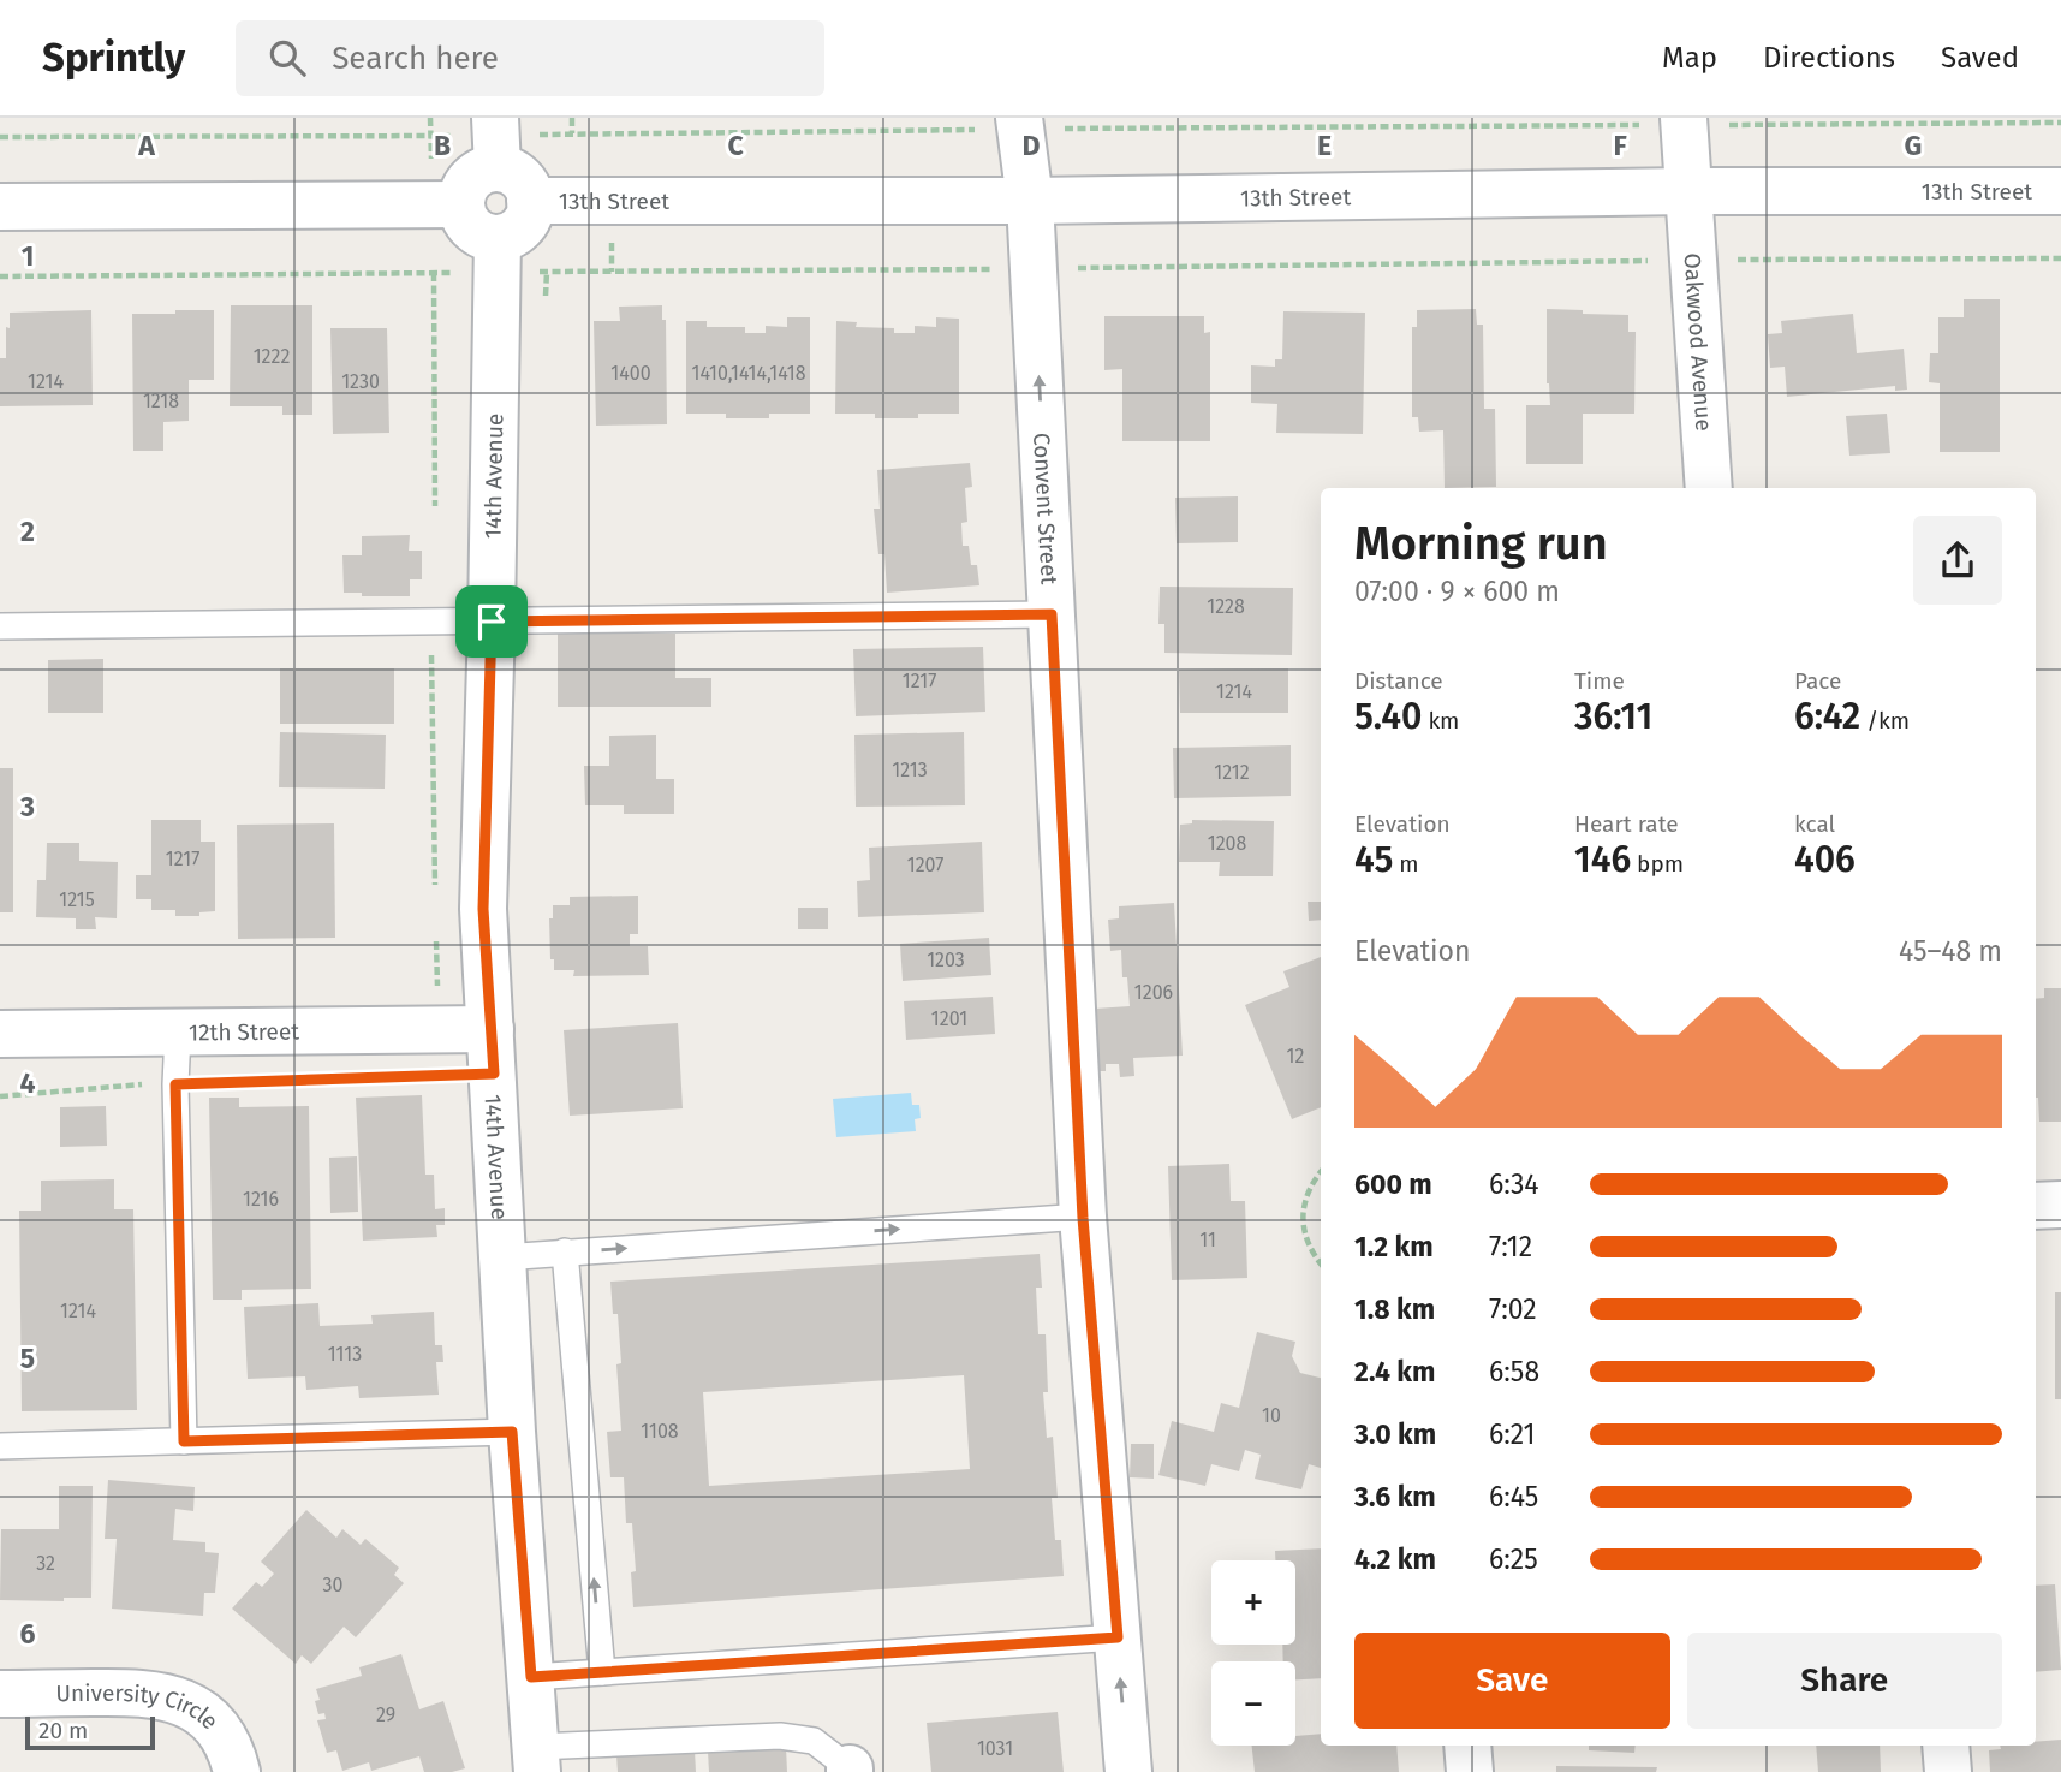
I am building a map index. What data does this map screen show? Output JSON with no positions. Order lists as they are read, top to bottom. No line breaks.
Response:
{"streets":{"street":["13th Street","Oakwood Avenue","14th Avenue","Convent Street","12th Street","University Circle"]},"crossings":[["13th Street","Oakwood Avenue"],["13th Street","14th Avenue"],["13th Street","Convent Street"],["14th Avenue","12th Street"]],"house_numbers":["1222","1400","1410,1414,1418","1214","1230","1218","1228","1217","1214","1213","1212","1208","1217","1207","1215","1203","1206","1201","12","1216","11","1214","1113","10","1108","32","30","29","1031"],"scale_bar":"20 m","page":{"header":"Sprintly","search":"Search here","nav":["Map","Directions","Saved"],"heading":["Morning run","07:00 · 9 × 600 m"],"stats":[["Distance","5.40 km"],["Time","36:11"],["Pace","6:42 /km"],["Elevation","45 m"],["Heart rate","146 bpm"],["kcal","406"]],"chart":["Elevation","45–48 m"],"list":[{"name":"600 m","note":"6:34"},{"name":"1.2 km","note":"7:12"},{"name":"1.8 km","note":"7:02"},{"name":"2.4 km","note":"6:58"},{"name":"3.0 km","note":"6:21"},{"name":"3.6 km","note":"6:45"},{"name":"4.2 km","note":"6:25"}],"map_buttons":["+","−"],"buttons":["Save","Share"],"scale":"20 m"},"grid":{"columns":["A","B","C","D","E","F","G"],"rows":["1","2","3","4","5","6"]}}
